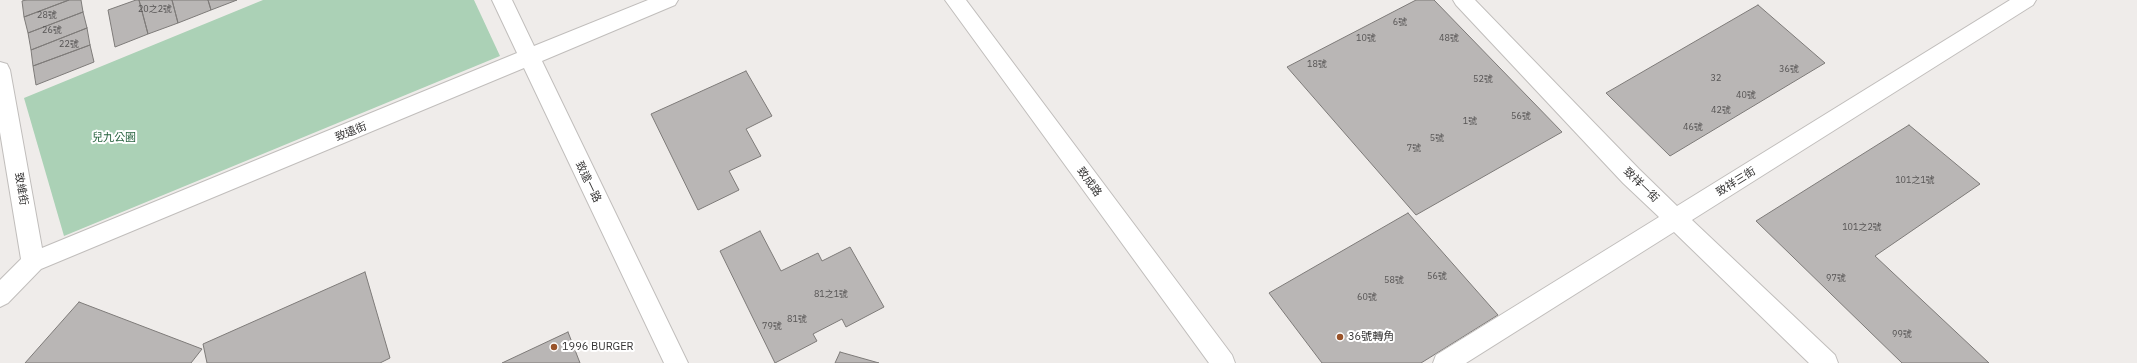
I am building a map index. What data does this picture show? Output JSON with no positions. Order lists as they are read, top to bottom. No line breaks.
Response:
{"streets":{"street":["致遠街","致遠一路","致成路","致祥三街","致祥一街","致維街"]},"crossings":[["致遠街","致遠一路"],["致遠街","致維街"],["致祥三街","致祥一街"]],"parks":["兒九公園"],"places":["36號轉角","1996 BURGER"],"house_numbers":["20之2號","28號","6號","26號","10號","48號","22號","18號","36號","32","52號","40號","42號","56號","1號","46號","5號","7號","101之1號","101之2號","56號","97號","58號","81之1號","60號","81號","79號","99號"]}
